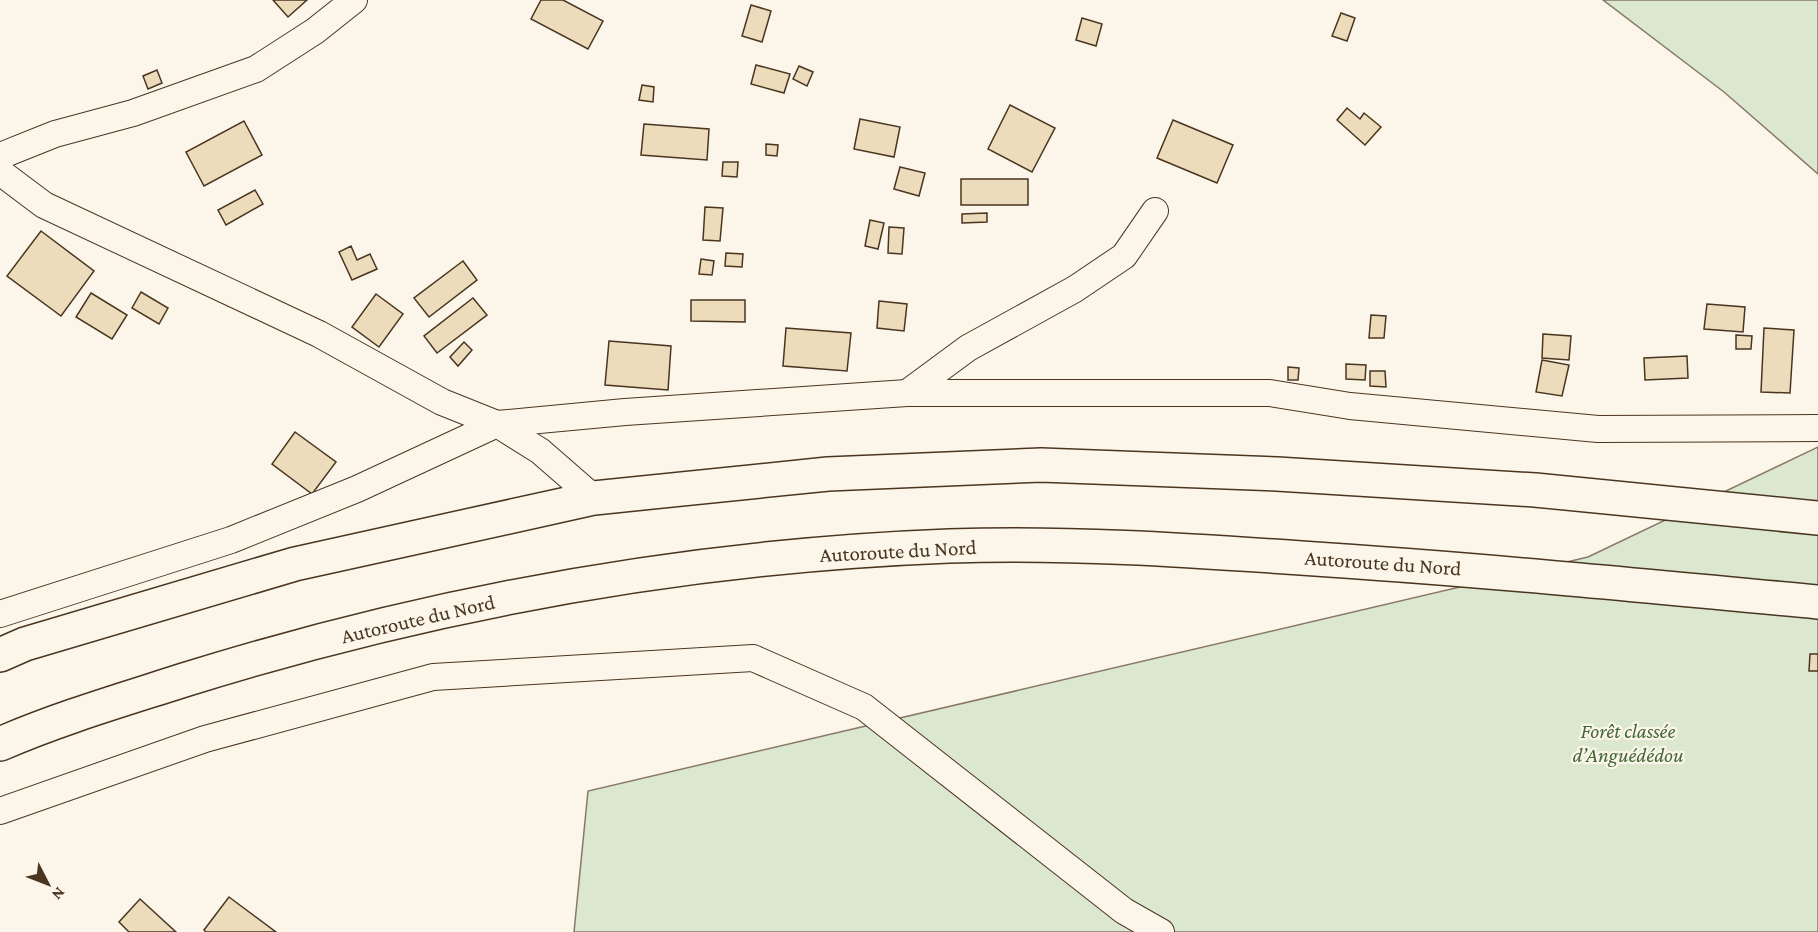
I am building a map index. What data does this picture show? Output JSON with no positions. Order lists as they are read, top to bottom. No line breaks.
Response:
{"streets":{"highway":["Autoroute du Nord"]},"parks":["Forêt classée d’Anguédédou"],"north":"bottom right"}
